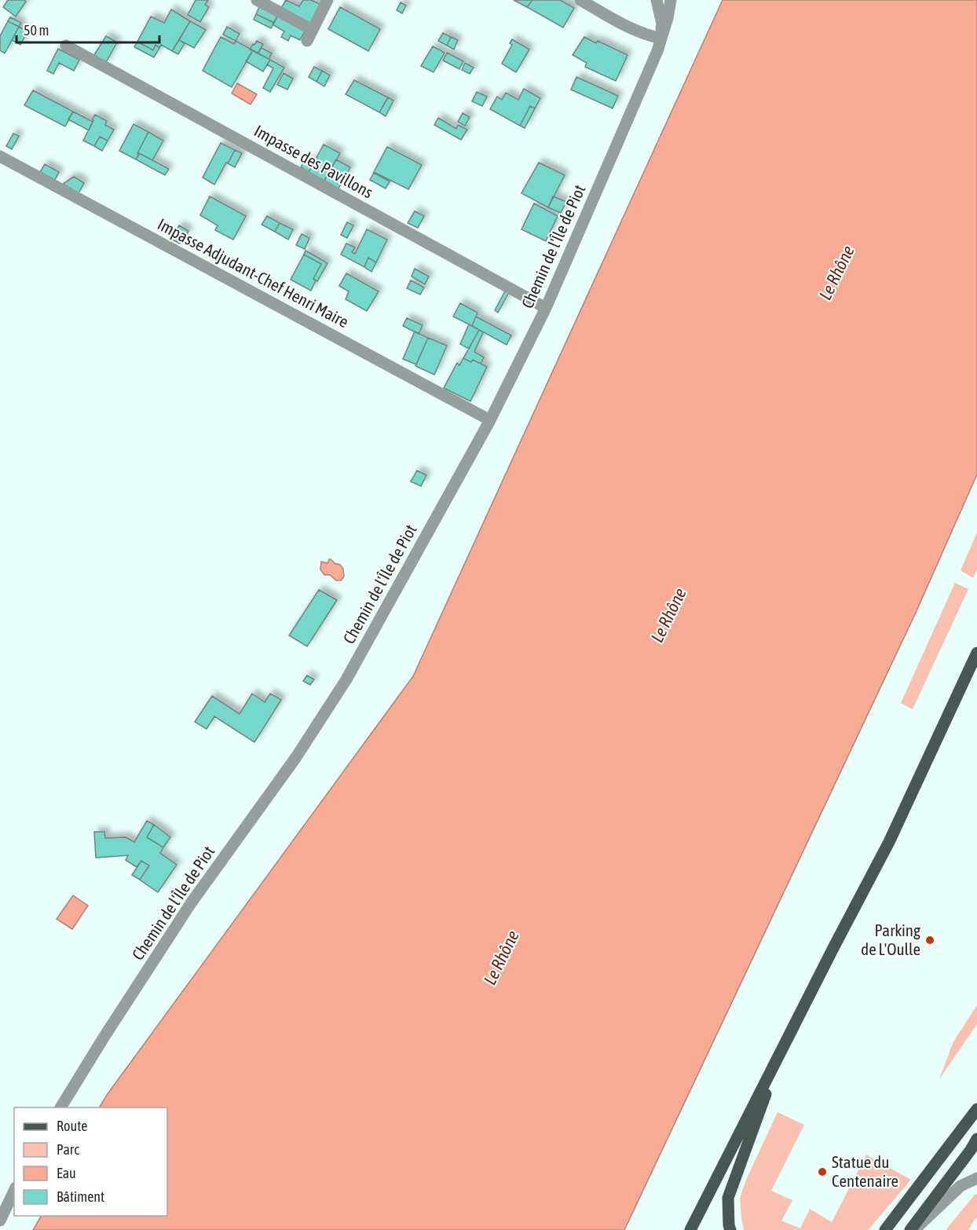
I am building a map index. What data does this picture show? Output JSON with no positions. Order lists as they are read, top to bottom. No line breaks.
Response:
{"streets":{"street":["Impasse des Pavillons","Chemin de l'Île de Piot","Impasse Adjudant-Chef Henri Maire"]},"crossings":[["Impasse des Pavillons","Chemin de l'Île de Piot"],["Chemin de l'Île de Piot","Impasse Adjudant-Chef Henri Maire"]],"water":["Le Rhône"],"places":["Parking de L'Oulle","Statue du Centenaire"],"legend":["Route","Parc","Eau","Bâtiment"],"scale_bar":"50 m"}
